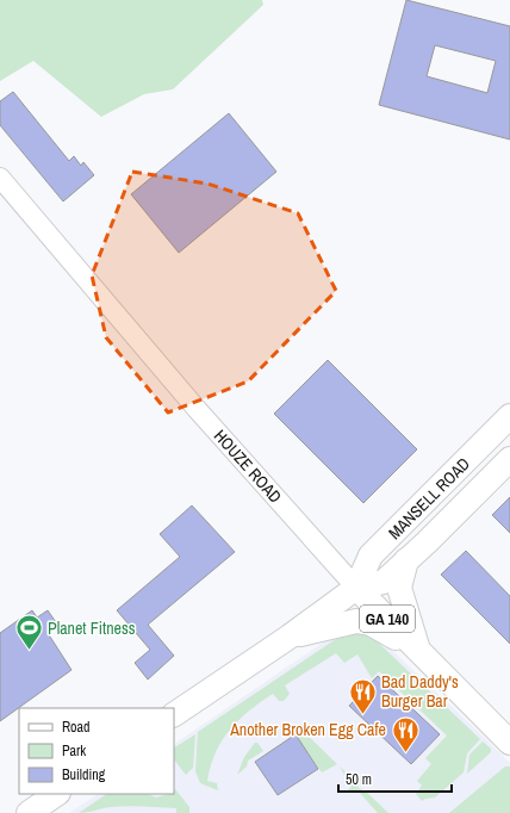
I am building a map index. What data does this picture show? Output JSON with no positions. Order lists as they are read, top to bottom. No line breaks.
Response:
{"streets":{"main road":["HOUZE ROAD","MANSELL ROAD","GA 140"]},"crossings":[["HOUZE ROAD","MANSELL ROAD"]],"places":{"sports":["Planet Fitness"],"restaurant":["Bad Daddy's Burger Bar","Another Broken Egg Cafe"]},"legend":["Road","Park","Building"],"scale_bar":"50 m"}
